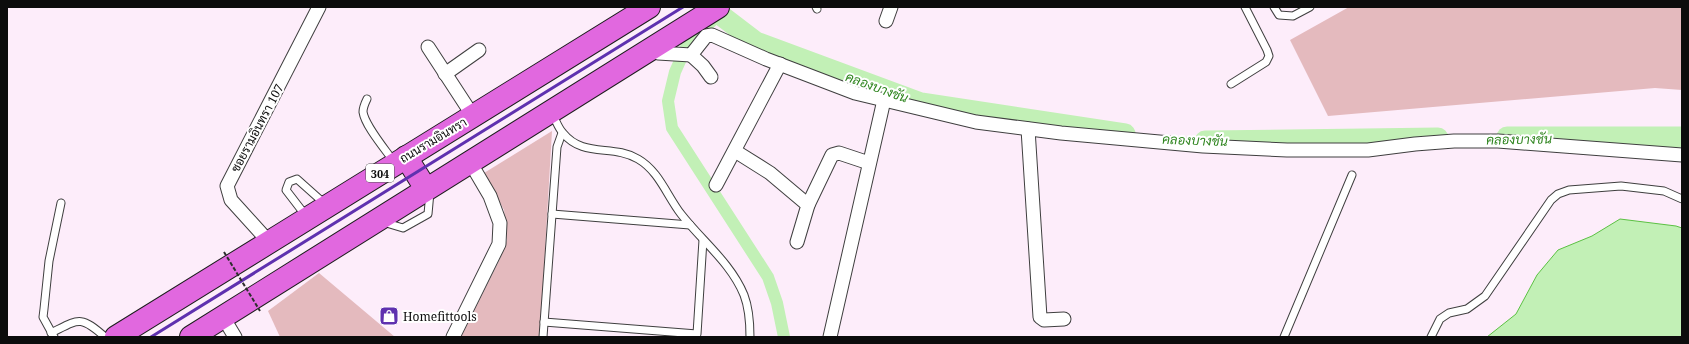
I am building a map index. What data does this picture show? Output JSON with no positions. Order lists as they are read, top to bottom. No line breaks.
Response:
{"streets":{"highway":["ถนนรามอินทรา","304"],"street":["ซอยรามอินทรา 107"]},"crossings":[["ซอยรามอินทรา 107","ถนนรามอินทรา"]],"water":["คลองบางชัน"],"places":{"shop":["Homefittools"]}}
